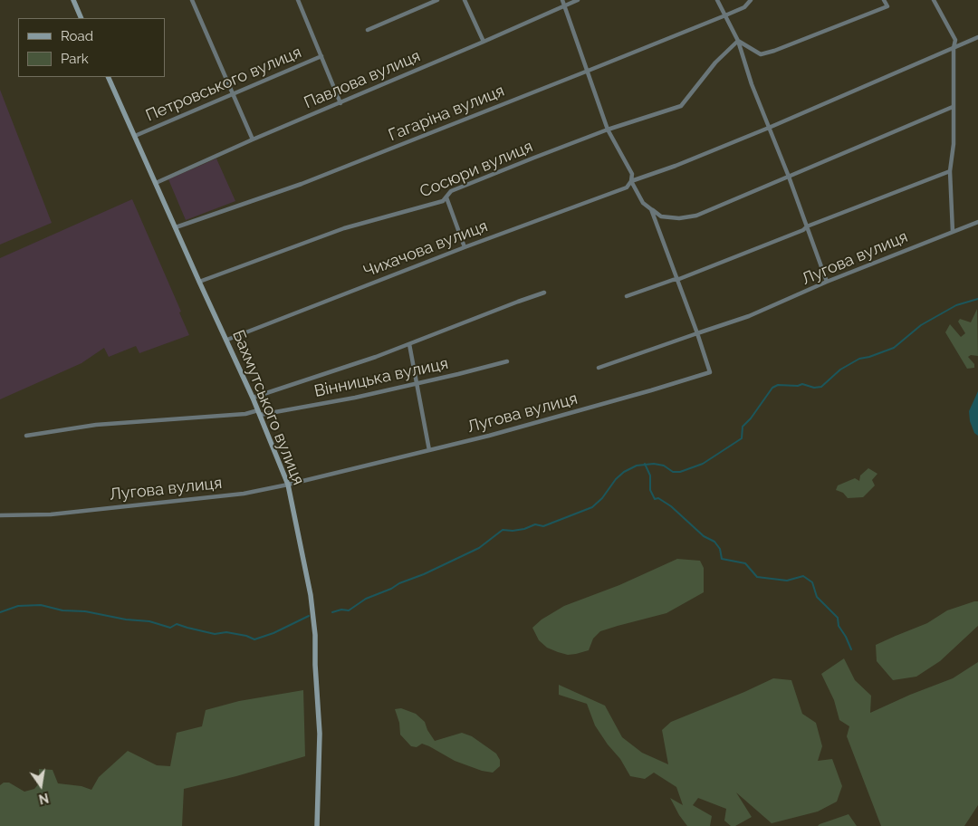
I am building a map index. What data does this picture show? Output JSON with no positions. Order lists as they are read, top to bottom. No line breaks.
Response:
{"streets":{"main road":["Бахмутського вулиця"],"street":["Павлова вулиця","Петровського вулиця","Гагаріна вулиця","Сосюри вулиця","Чихачова вулиця","Лугова вулиця","Вінницька вулиця"]},"crossings":[["Павлова вулиця","Бахмутського вулиця"],["Петровського вулиця","Бахмутського вулиця"],["Гагаріна вулиця","Бахмутського вулиця"],["Сосюри вулиця","Бахмутського вулиця"],["Чихачова вулиця","Бахмутського вулиця"],["Лугова вулиця","Бахмутського вулиця"],["Вінницька вулиця","Бахмутського вулиця"]],"legend":["Road","Park"],"north":"bottom"}
